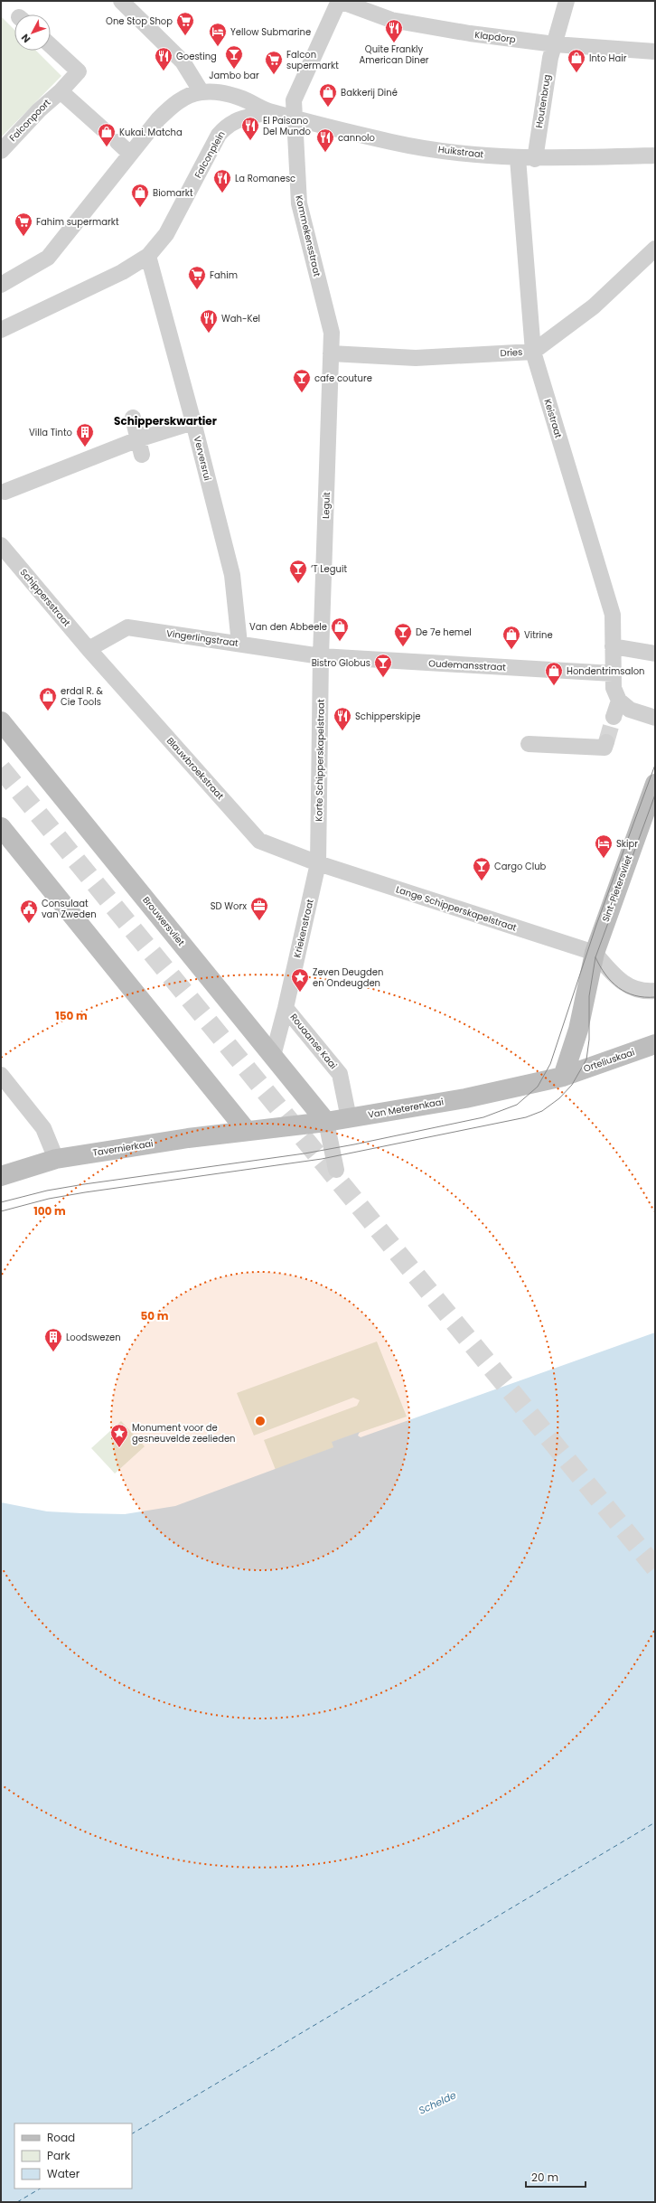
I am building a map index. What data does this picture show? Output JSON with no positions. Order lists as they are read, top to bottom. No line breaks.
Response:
{"streets":{"street":["Klapdorp","Houtenbrug","Falconpoort","Huikstraat","Falconplein","Kommekensstraat","Dries","Keistraat","Verversrui","Leguit","Schippersstraat","Vingerlingstraat","Oudemansstraat","Korte Schipperskapelstraat","Blauwbroekstraat","Sint-Pietersvliet","Lange Schipperskapelstraat","Brouwersvliet","Kriekenstraat","Rouaanse Kaai","Orteliuskaai","Van Meterenkaai","Tavernierkaai"]},"crossings":[["Klapdorp","Houtenbrug"],["Klapdorp","Kommekensstraat"],["Houtenbrug","Huikstraat"],["Huikstraat","Falconplein"],["Huikstraat","Kommekensstraat"],["Huikstraat","Keistraat"],["Falconplein","Verversrui"],["Kommekensstraat","Dries"],["Kommekensstraat","Leguit"],["Dries","Keistraat"],["Dries","Leguit"],["Keistraat","Oudemansstraat"],["Verversrui","Vingerlingstraat"],["Leguit","Vingerlingstraat"],["Leguit","Oudemansstraat"],["Leguit","Korte Schipperskapelstraat"],["Schippersstraat","Vingerlingstraat"],["Schippersstraat","Blauwbroekstraat"],["Vingerlingstraat","Oudemansstraat"],["Vingerlingstraat","Korte Schipperskapelstraat"],["Vingerlingstraat","Blauwbroekstraat"],["Oudemansstraat","Korte Schipperskapelstraat"],["Korte Schipperskapelstraat","Blauwbroekstraat"],["Korte Schipperskapelstraat","Lange Schipperskapelstraat"],["Korte Schipperskapelstraat","Kriekenstraat"],["Blauwbroekstraat","Lange Schipperskapelstraat"],["Blauwbroekstraat","Kriekenstraat"],["Sint-Pietersvliet","Lange Schipperskapelstraat"],["Sint-Pietersvliet","Orteliuskaai"],["Sint-Pietersvliet","Van Meterenkaai"],["Lange Schipperskapelstraat","Kriekenstraat"],["Brouwersvliet","Kriekenstraat"],["Brouwersvliet","Van Meterenkaai"],["Kriekenstraat","Rouaanse Kaai"],["Rouaanse Kaai","Van Meterenkaai"],["Orteliuskaai","Van Meterenkaai"],["Van Meterenkaai","Tavernierkaai"]],"districts":["Schipperskwartier"],"water":["Schelde"],"places":{"supermarket":["One Stop Shop","Falcon supermarkt","Fahim supermarkt","Fahim"],"restaurant":["Quite Frankly American Diner","Goesting","El Paisano Del Mundo","cannolo","La Romanesc","Wah-Kel","Schipperskipje"],"hotel":["Yellow Submarine","Skipr"],"bar":["Jambo bar","cafe couture","‘T Leguit","De 7e hemel","Bistro Globus","Cargo Club"],"shop":["Into Hair","Bakkerij Diné","Kukai. Matcha","Biomarkt","Van den Abbeele","Vitrine","Hondentrimsalon","erdal R. & Cie Tools"],"building":["Villa Tinto","Loodswezen"],"office":["SD Worx"],"public building":["Consulaat van Zweden"],"place":["Zeven Deugden en Ondeugden","Monument voor de gesneuvelde zeelieden"]},"legend":["Road","Park","Water"],"scale_bar":"20 m","north":"bottom left","rings":["150 m","100 m","50 m"]}
